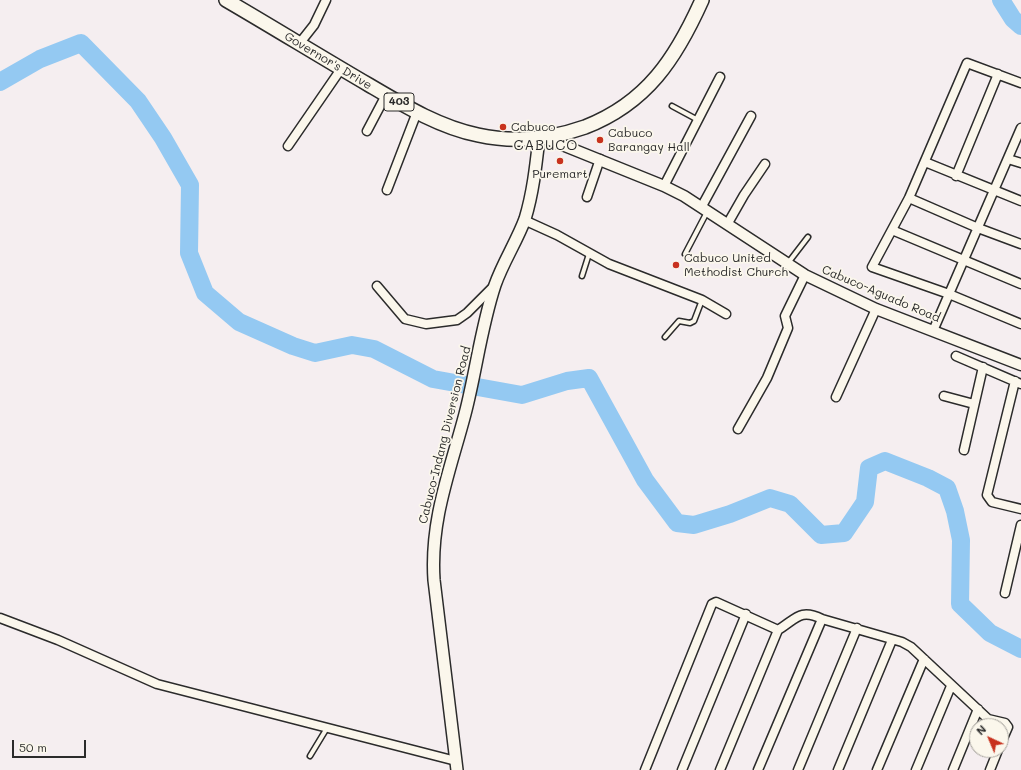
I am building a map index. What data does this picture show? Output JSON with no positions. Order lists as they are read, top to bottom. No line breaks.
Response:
{"streets":{"main road":["Governor's Drive","403","Cabuco-Indang Diversion Road"],"street":["Cabuco-Aguado Road"]},"crossings":[["Governor's Drive","Cabuco-Aguado Road"],["Governor's Drive","Cabuco-Indang Diversion Road"],["Cabuco-Aguado Road","Cabuco-Indang Diversion Road"]],"districts":["CABUCO"],"places":["Cabuco","Cabuco Barangay Hall","Puremart","Cabuco United Methodist Church"],"scale_bar":"50 m","north":"top left"}
